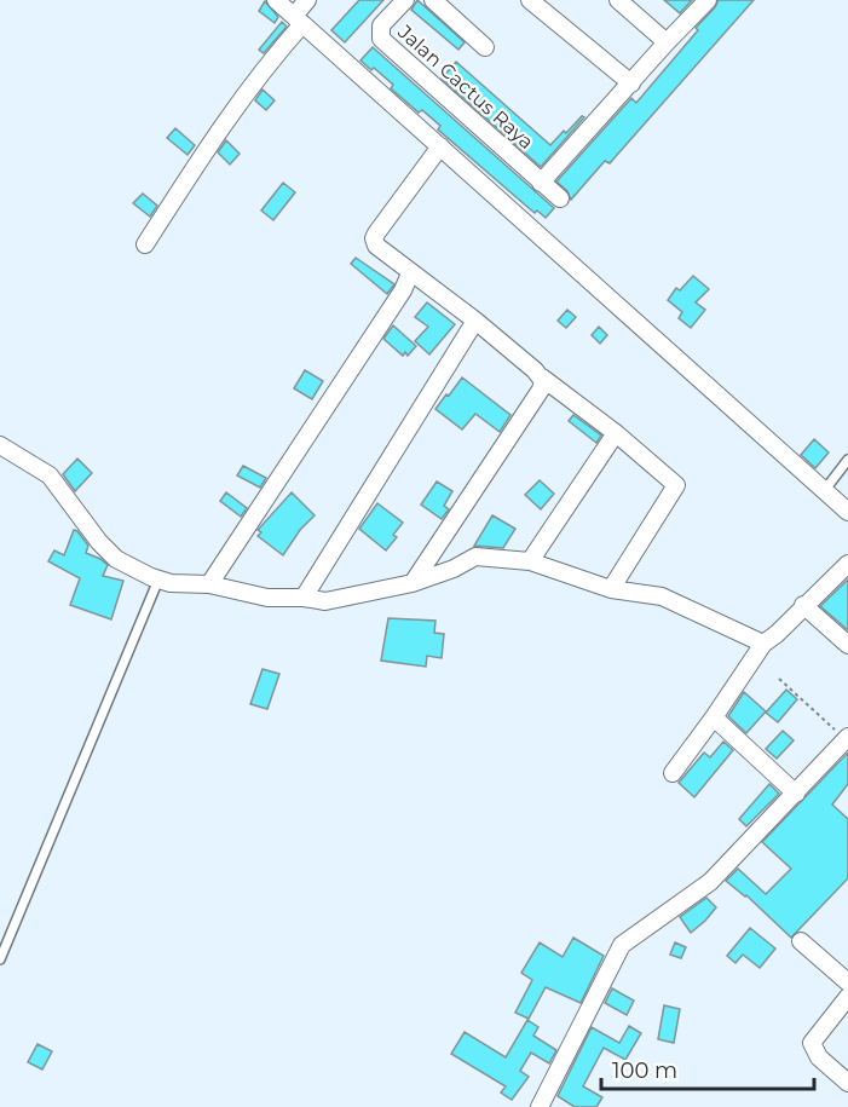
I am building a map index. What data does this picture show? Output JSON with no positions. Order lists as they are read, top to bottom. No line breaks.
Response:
{"streets":{"street":["Jalan Cactus Raya"]},"scale_bar":"100 m"}
